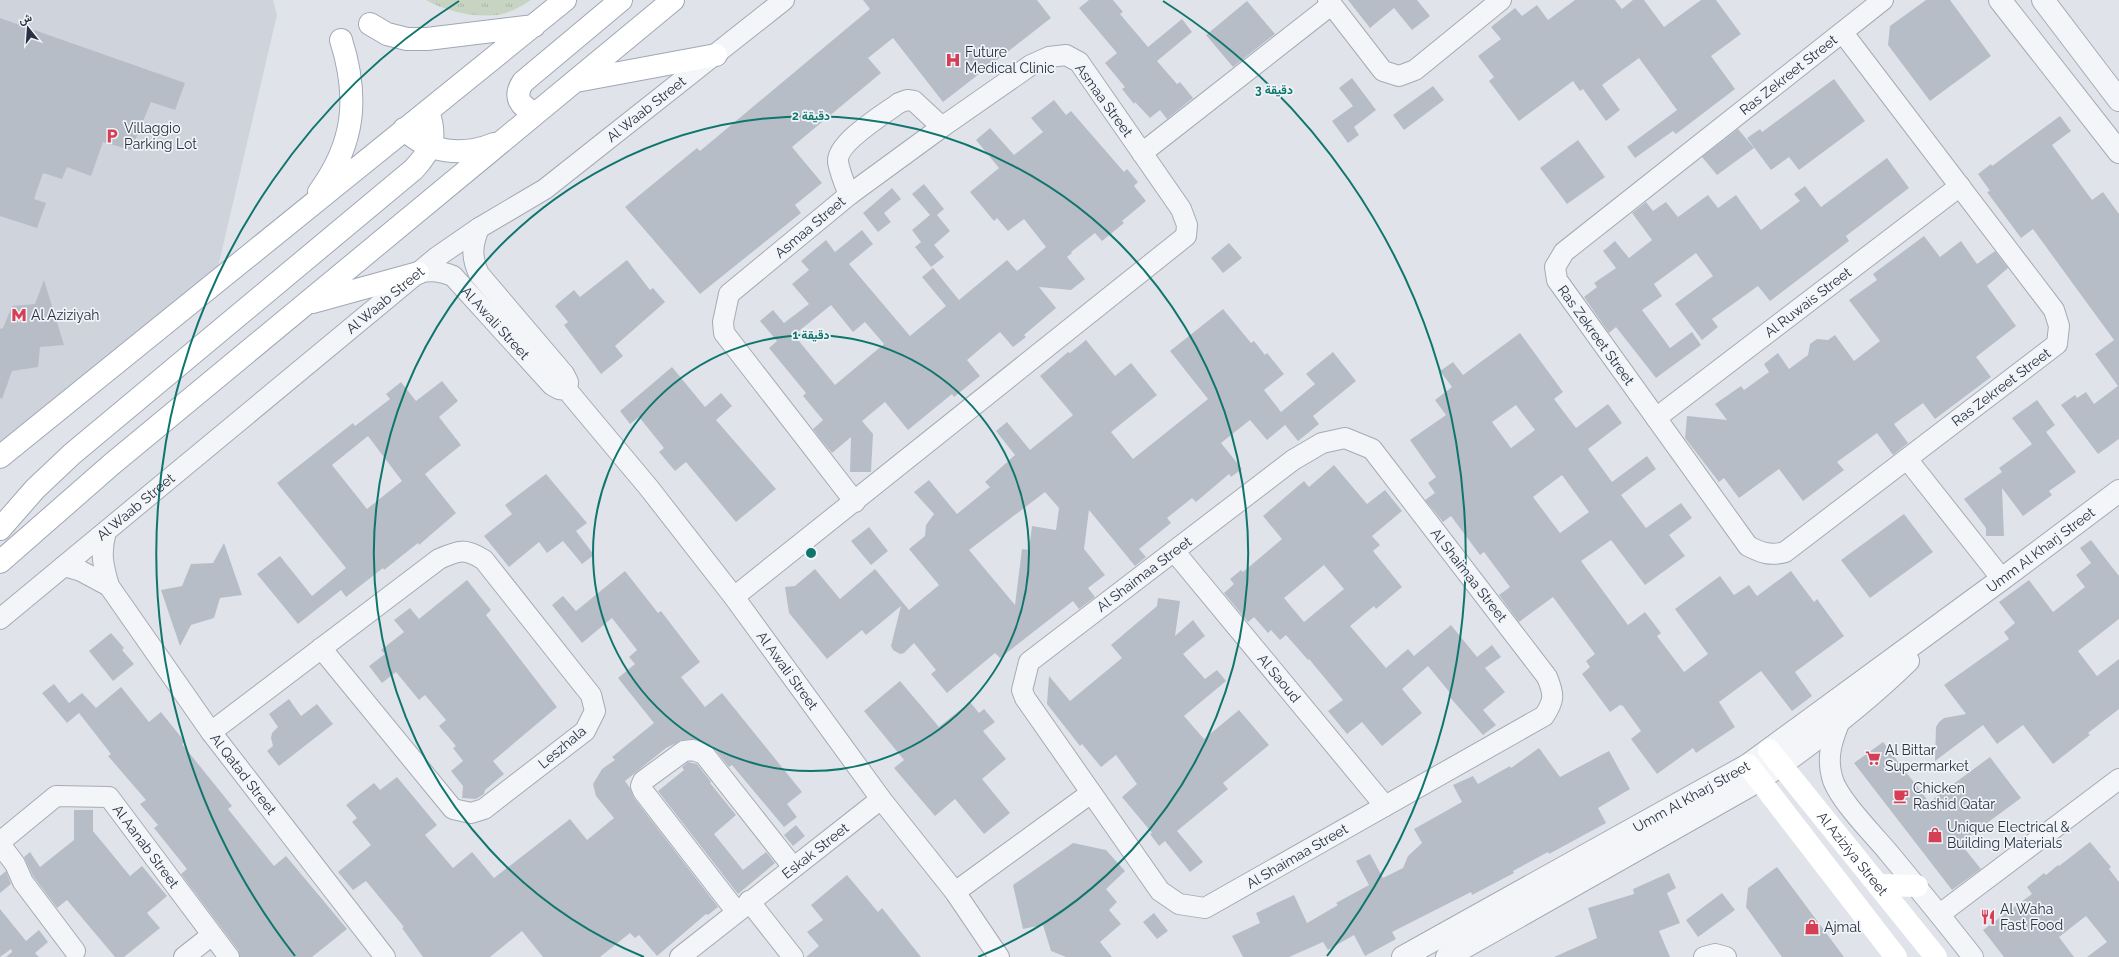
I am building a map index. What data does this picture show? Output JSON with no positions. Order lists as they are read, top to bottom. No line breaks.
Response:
{"streets":{"main road":["Al Aziziya Street"],"street":["Ras Zekreet Street","Asmaa Street","Al Waab Street","Al Ruwais Street","Al Awali Street","Umm Al Kharj Street","Al Shaimaa Street","Al Saoud","Leszhala","Al Qatad Street","Al Aanab Street","Eskak Street"]},"crossings":[["Ras Zekreet Street","Al Ruwais Street"],["Asmaa Street","Al Awali Street"],["Al Waab Street","Al Awali Street"],["Al Waab Street","Al Qatad Street"],["Al Awali Street","Eskak Street"],["Umm Al Kharj Street","Al Aziziya Street"],["Al Shaimaa Street","Al Saoud"],["Leszhala","Al Qatad Street"]],"places":{"hospital":["Future Medical Clinic"],"parking":["Villaggio Parking Lot"],"metro station":["Al Aziziyah"],"supermarket":["Al Bittar Supermarket"],"cafe":["Chicken Rashid Qatar"],"shop":["Unique Electrical & Building Materials","Ajmal"],"restaurant":["Al Waha Fast Food"]},"north":"top","rings":["3 دقيقة","2 دقيقة","1 دقيقة"]}
